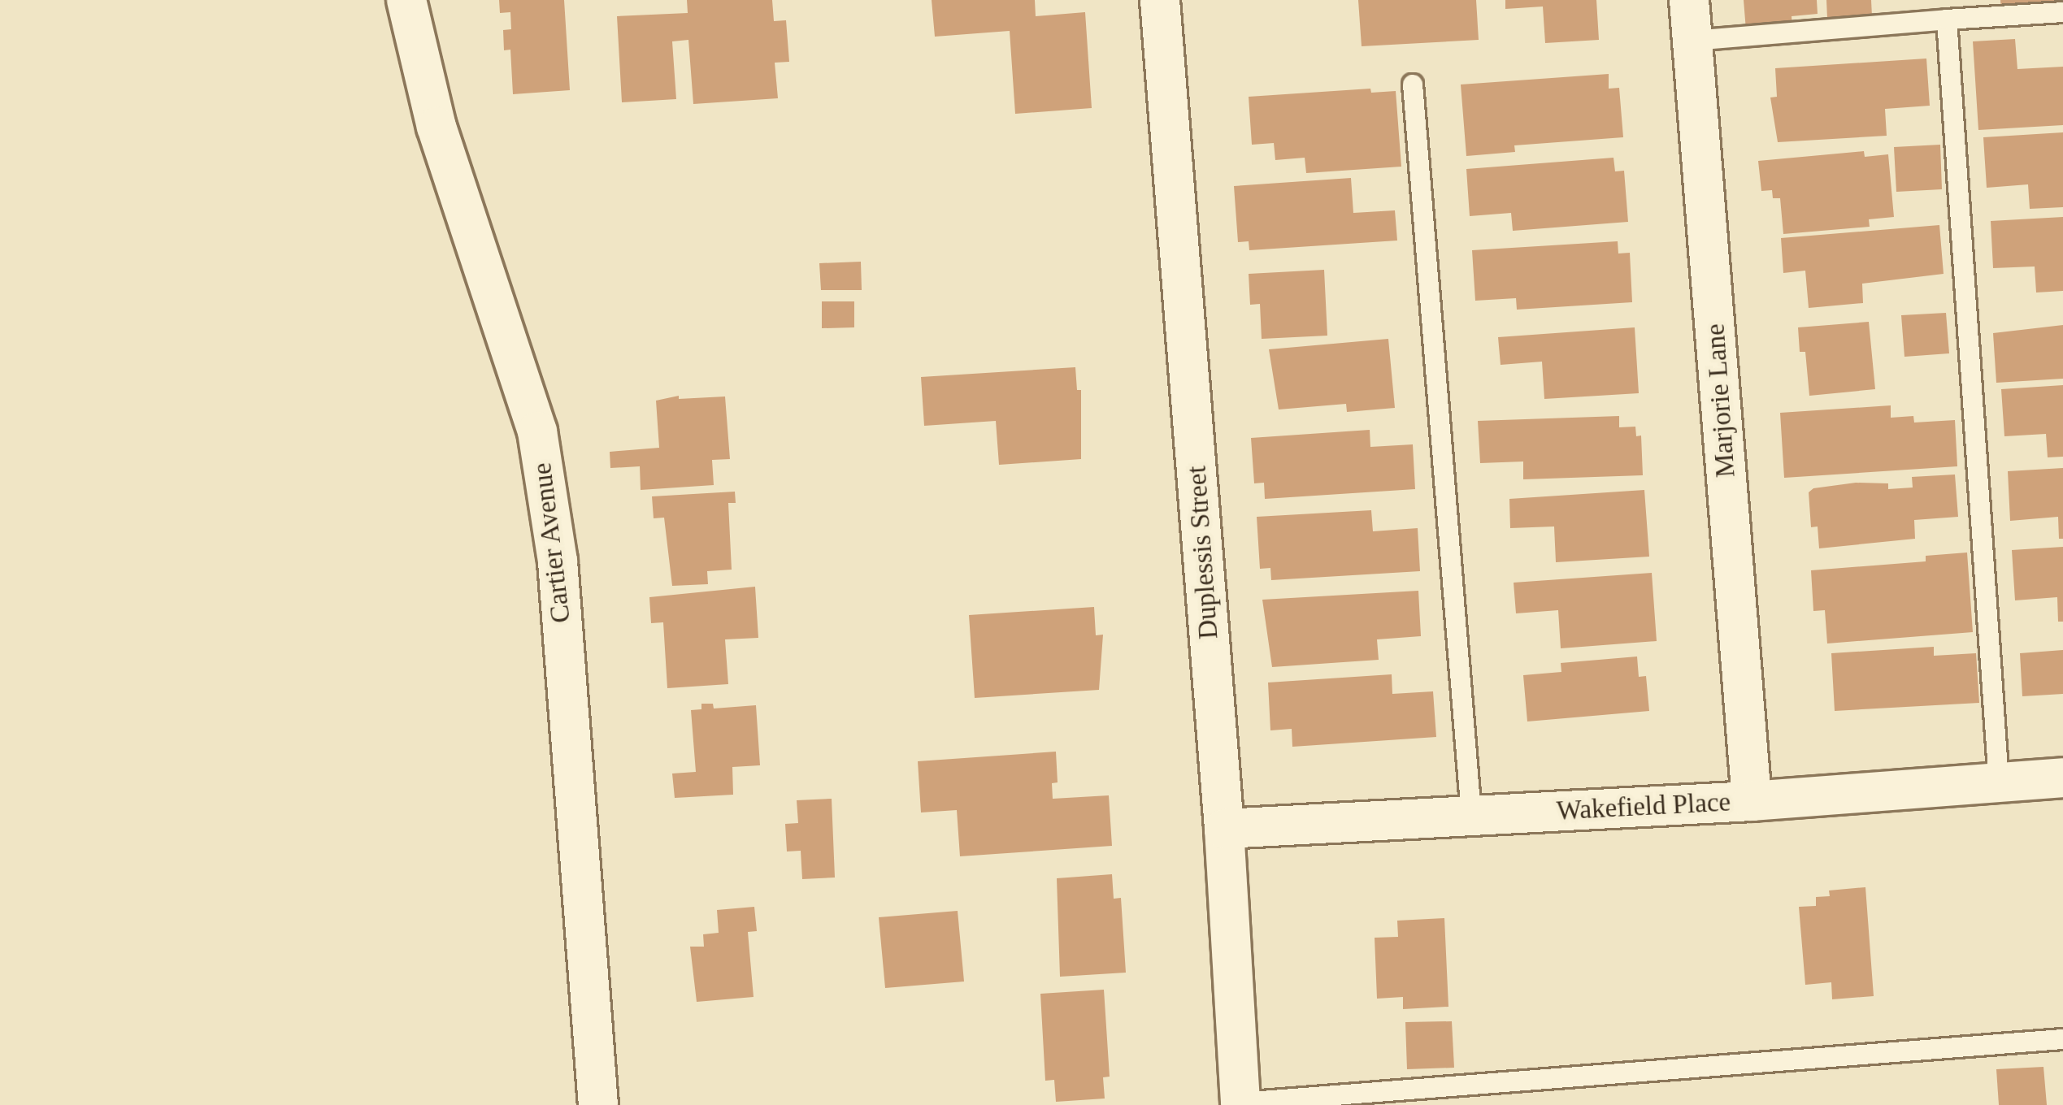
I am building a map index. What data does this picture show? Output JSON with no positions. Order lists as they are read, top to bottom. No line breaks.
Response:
{"streets":{"street":["Marjorie Lane","Cartier Avenue","Duplessis Street","Wakefield Place"]},"crossings":[["Marjorie Lane","Wakefield Place"],["Duplessis Street","Wakefield Place"]]}
